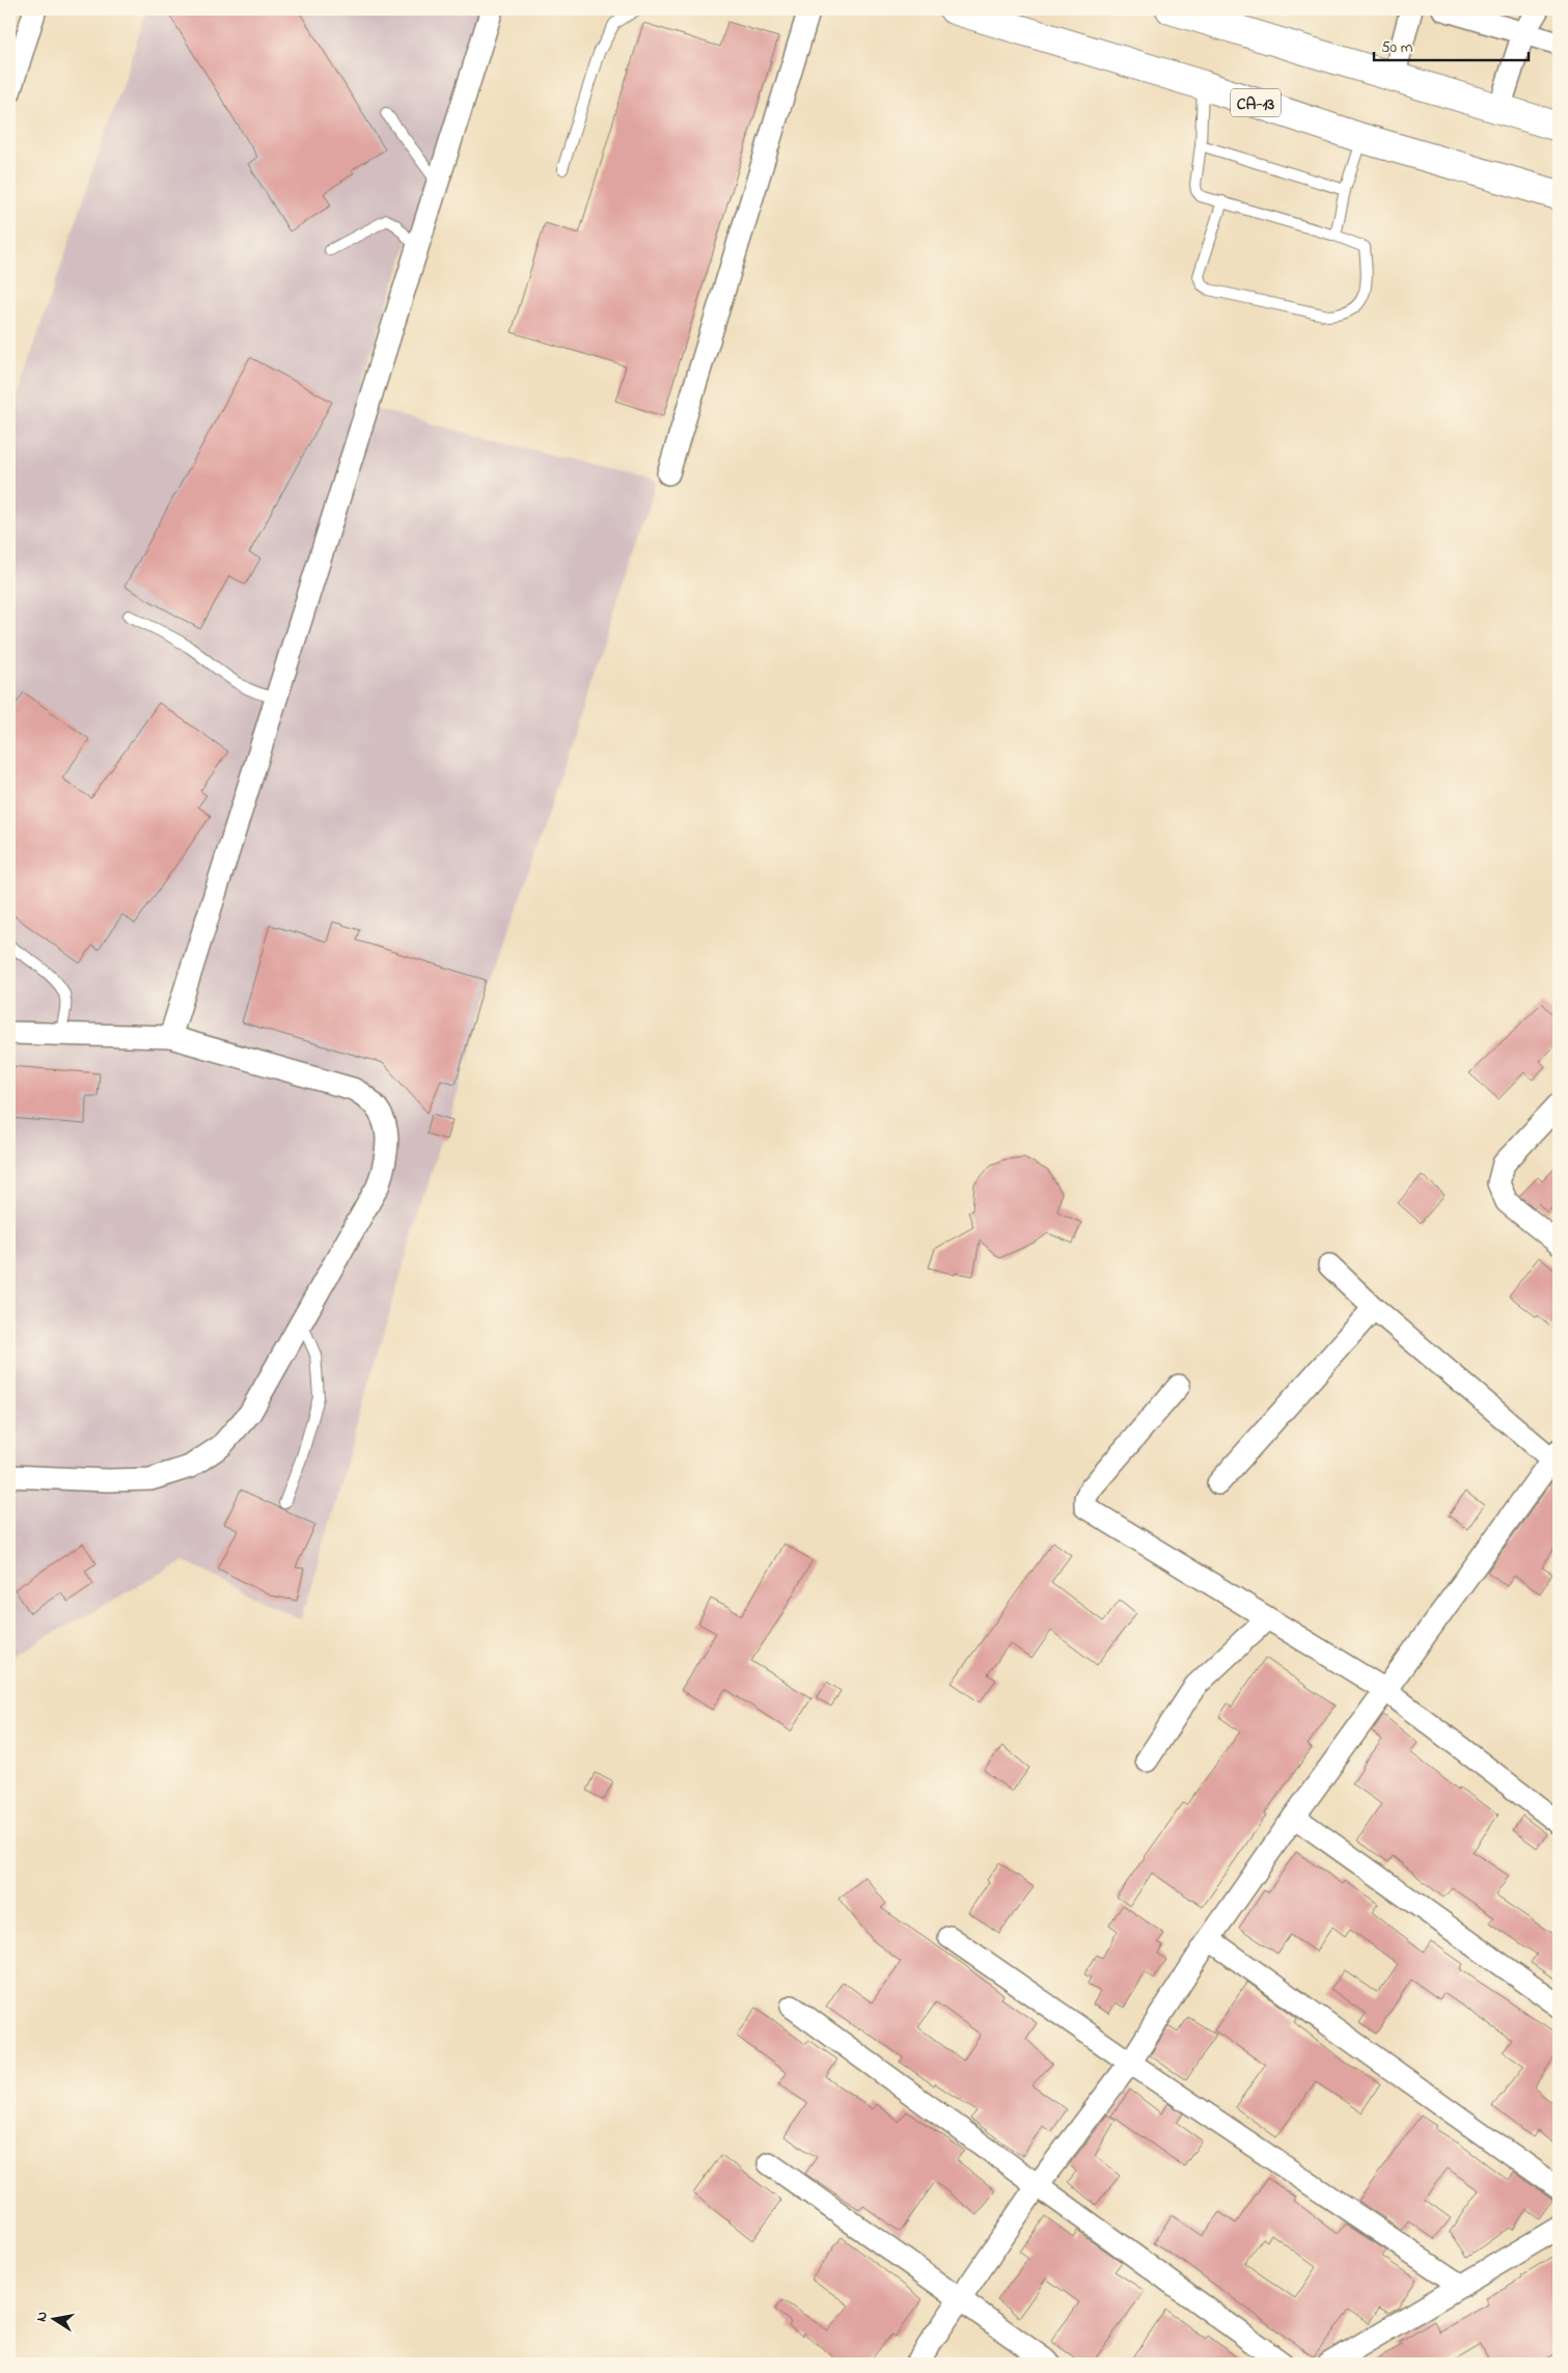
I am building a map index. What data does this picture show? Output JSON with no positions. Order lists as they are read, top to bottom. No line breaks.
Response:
{"streets":{"highway":["CA-13"]},"scale_bar":"50 m","north":"left"}
